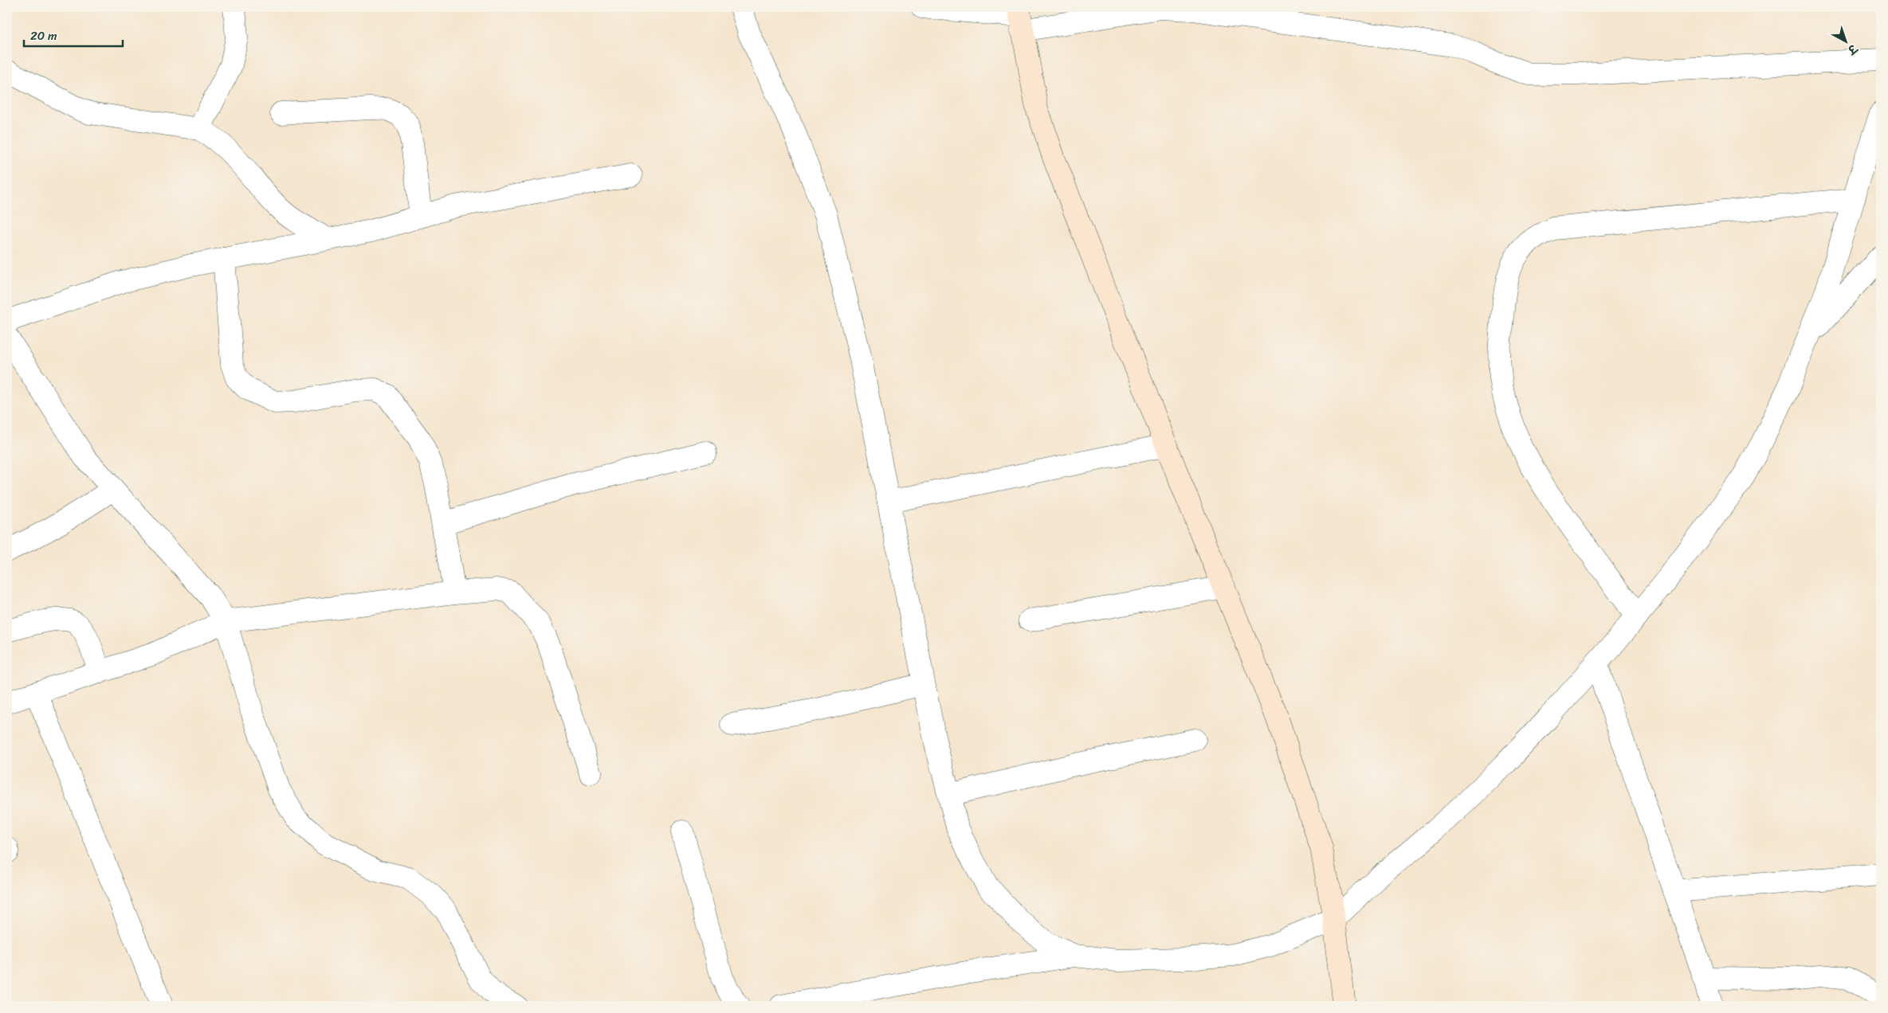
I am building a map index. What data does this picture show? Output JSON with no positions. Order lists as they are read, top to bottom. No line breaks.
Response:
{"scale_bar":"20 m","north":"bottom right"}
